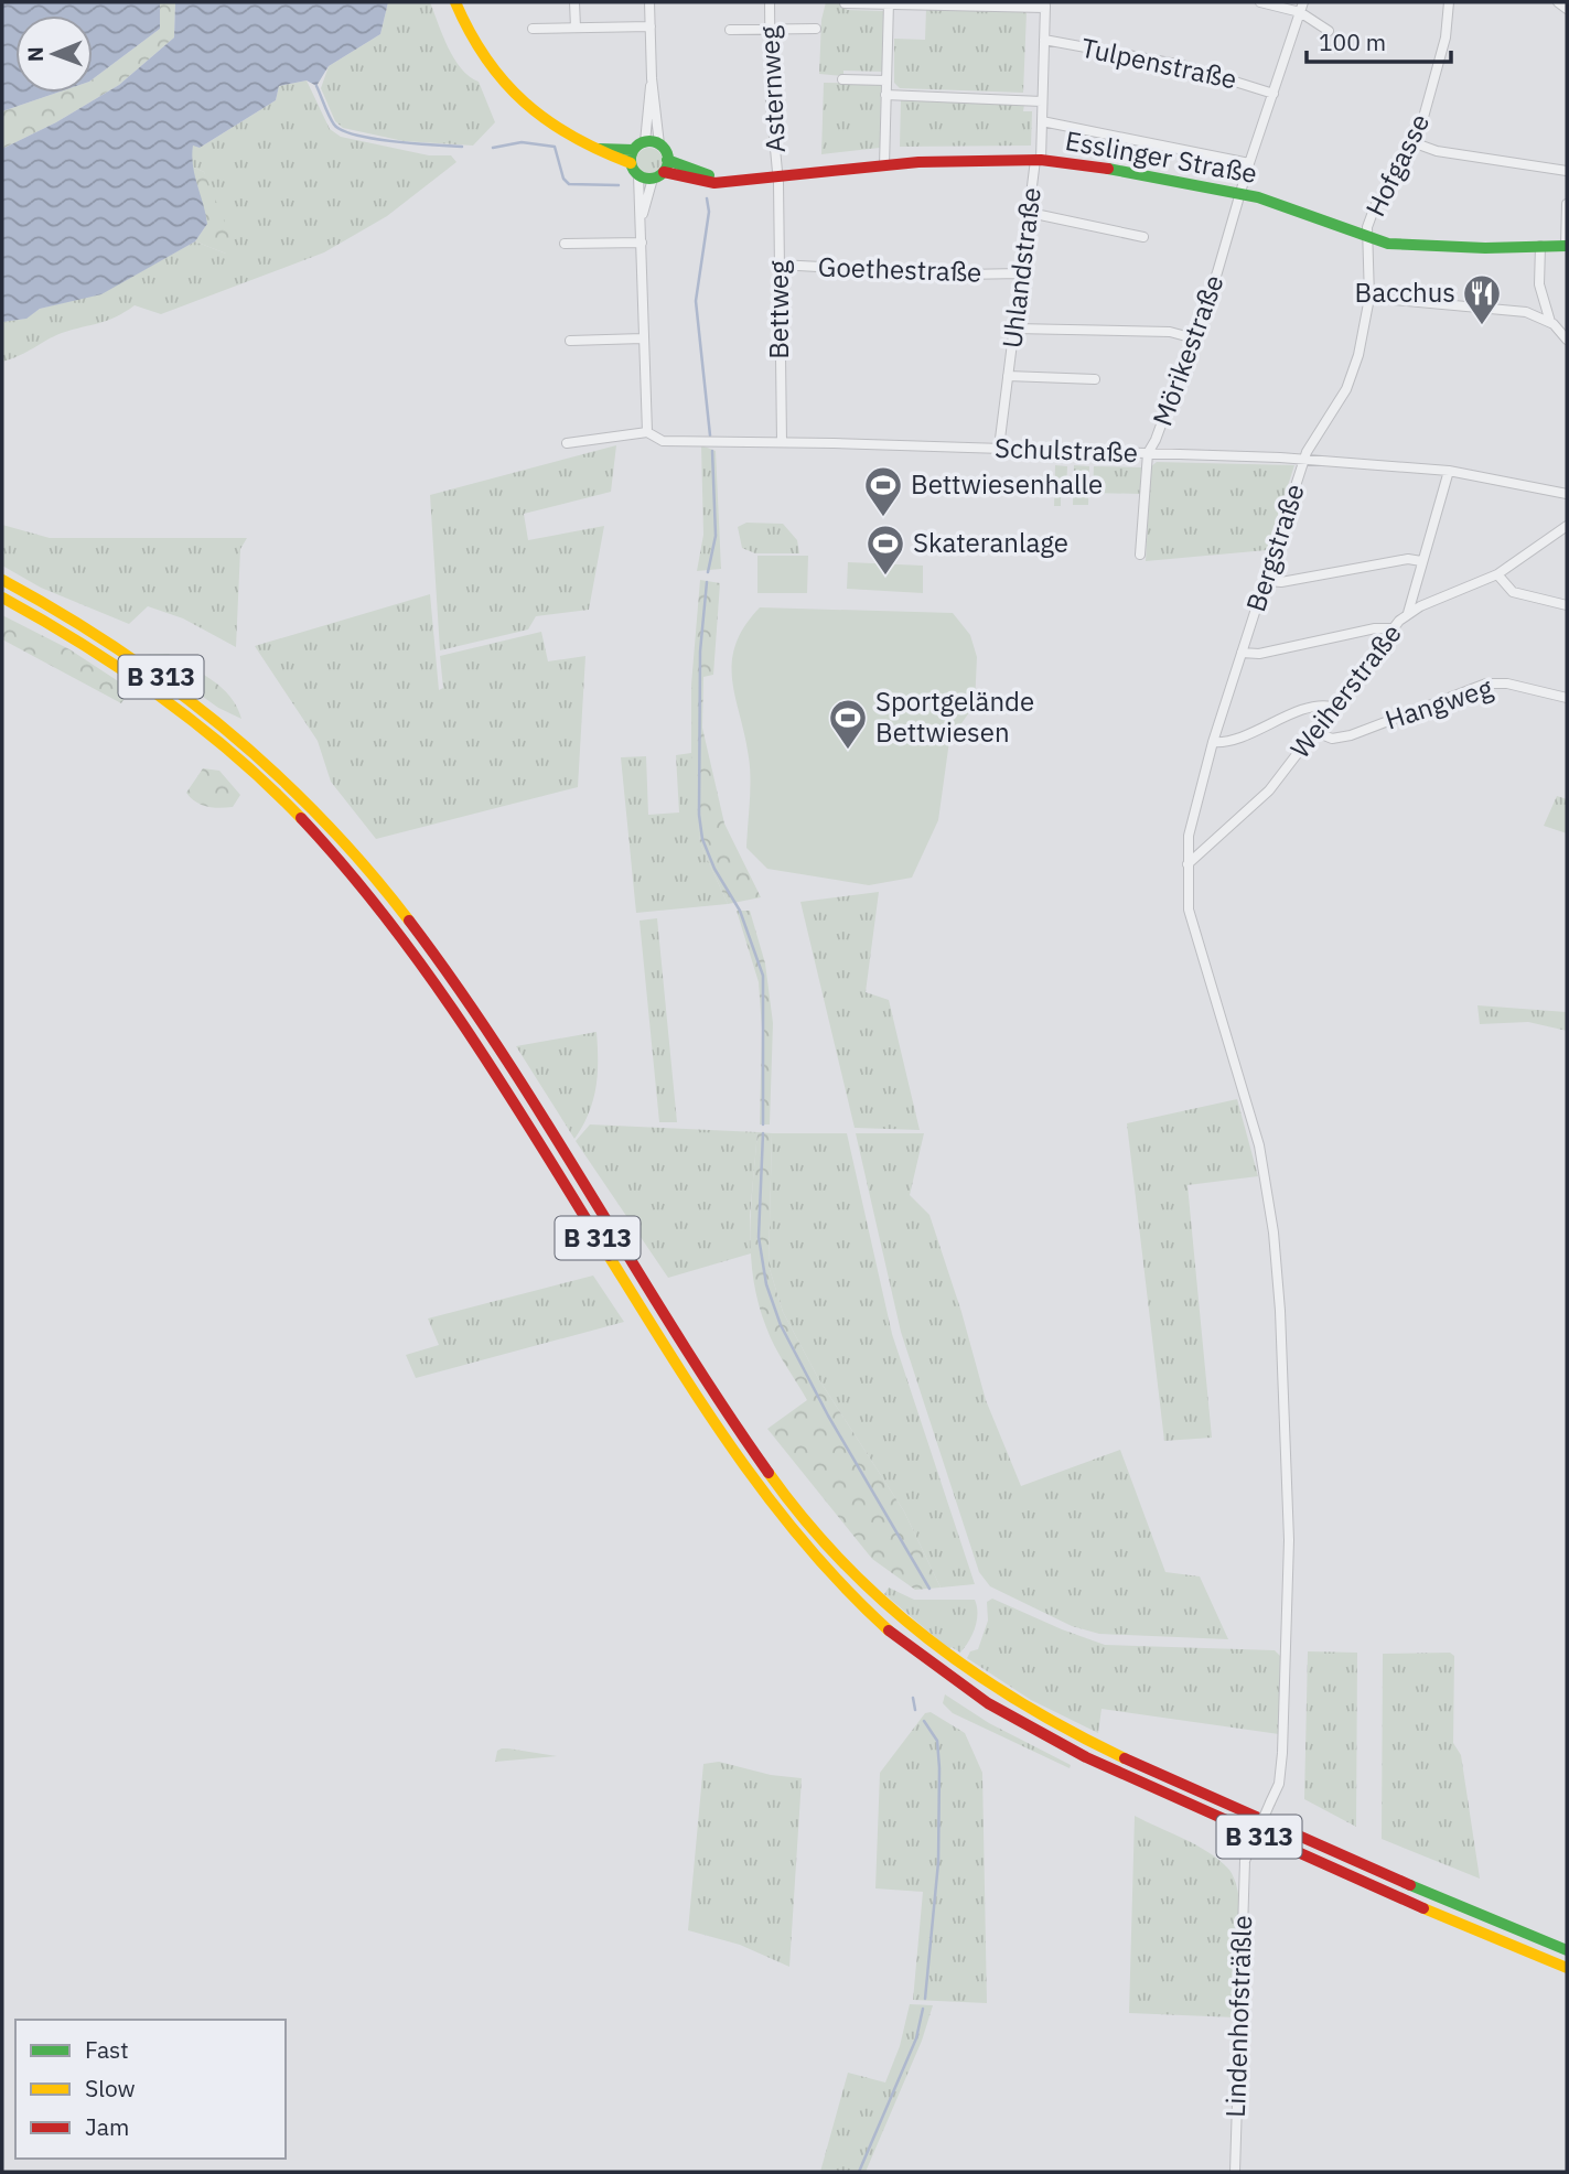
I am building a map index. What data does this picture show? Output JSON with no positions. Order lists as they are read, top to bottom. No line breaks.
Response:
{"streets":{"main road":["Esslinger Straße","B 313"],"street":["Tulpenstraße","Asternweg","Hofgasse","Uhlandstraße","Goethestraße","Bettweg","Mörikestraße","Schulstraße","Bergstraße","Weiherstraße","Hangweg","Lindenhofsträßle"]},"crossings":[["Tulpenstraße","Uhlandstraße"],["Tulpenstraße","Mörikestraße"],["Asternweg","Esslinger Straße"],["Asternweg","Bettweg"],["Esslinger Straße","Hofgasse"],["Esslinger Straße","Uhlandstraße"],["Esslinger Straße","Bettweg"],["Esslinger Straße","Mörikestraße"],["Esslinger Straße","Bergstraße"],["Hofgasse","Bergstraße"],["Uhlandstraße","Goethestraße"],["Uhlandstraße","Schulstraße"],["Goethestraße","Bettweg"],["Bettweg","Schulstraße"],["Mörikestraße","Schulstraße"],["Schulstraße","Bergstraße"],["Bergstraße","Weiherstraße"],["Bergstraße","Lindenhofsträßle"],["Weiherstraße","Hangweg"]],"places":{"restaurant":["Bacchus"],"sports":["Bettwiesenhalle","Skateranlage","Sportgelände Bettwiesen"]},"legend":["Fast","Slow","Jam"],"scale_bar":"100 m","north":"left"}
